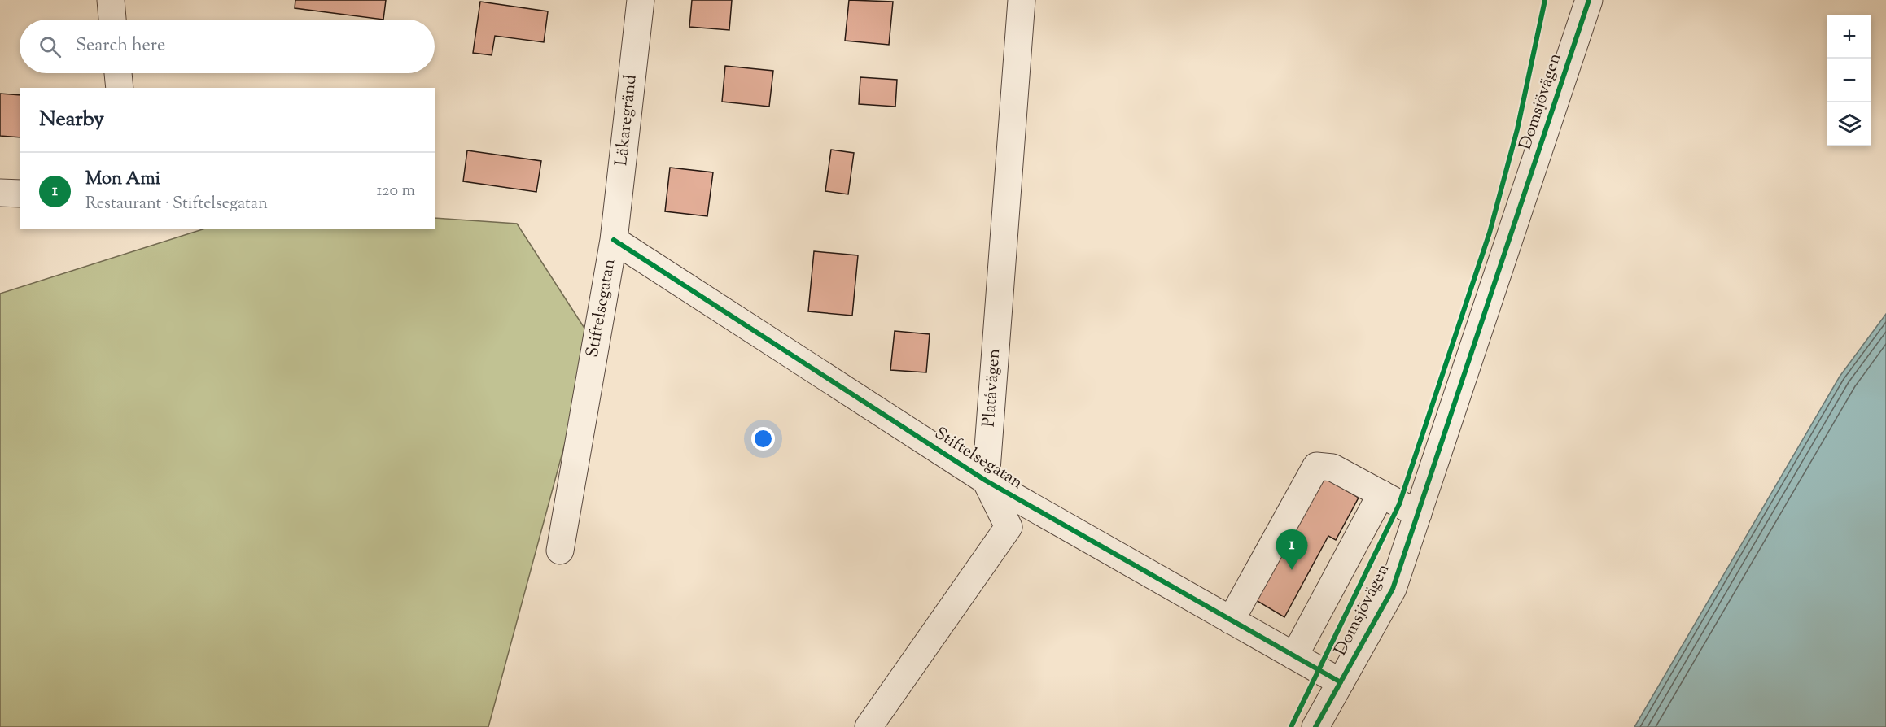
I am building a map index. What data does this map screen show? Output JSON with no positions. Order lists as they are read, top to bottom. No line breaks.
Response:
{"streets":{"street":["Domsjövägen","Läkaregränd","Stiftelsegatan","Platåvägen"]},"crossings":[["Domsjövägen","Stiftelsegatan"],["Läkaregränd","Stiftelsegatan"],["Stiftelsegatan","Platåvägen"]],"page":{"map_buttons":["+","−"],"search":"Search here","heading":"Nearby","list":[{"mark":"1","name":"Mon Ami","note":"Restaurant · Stiftelsegatan","value":"120 m"}],"pins":"1"}}
